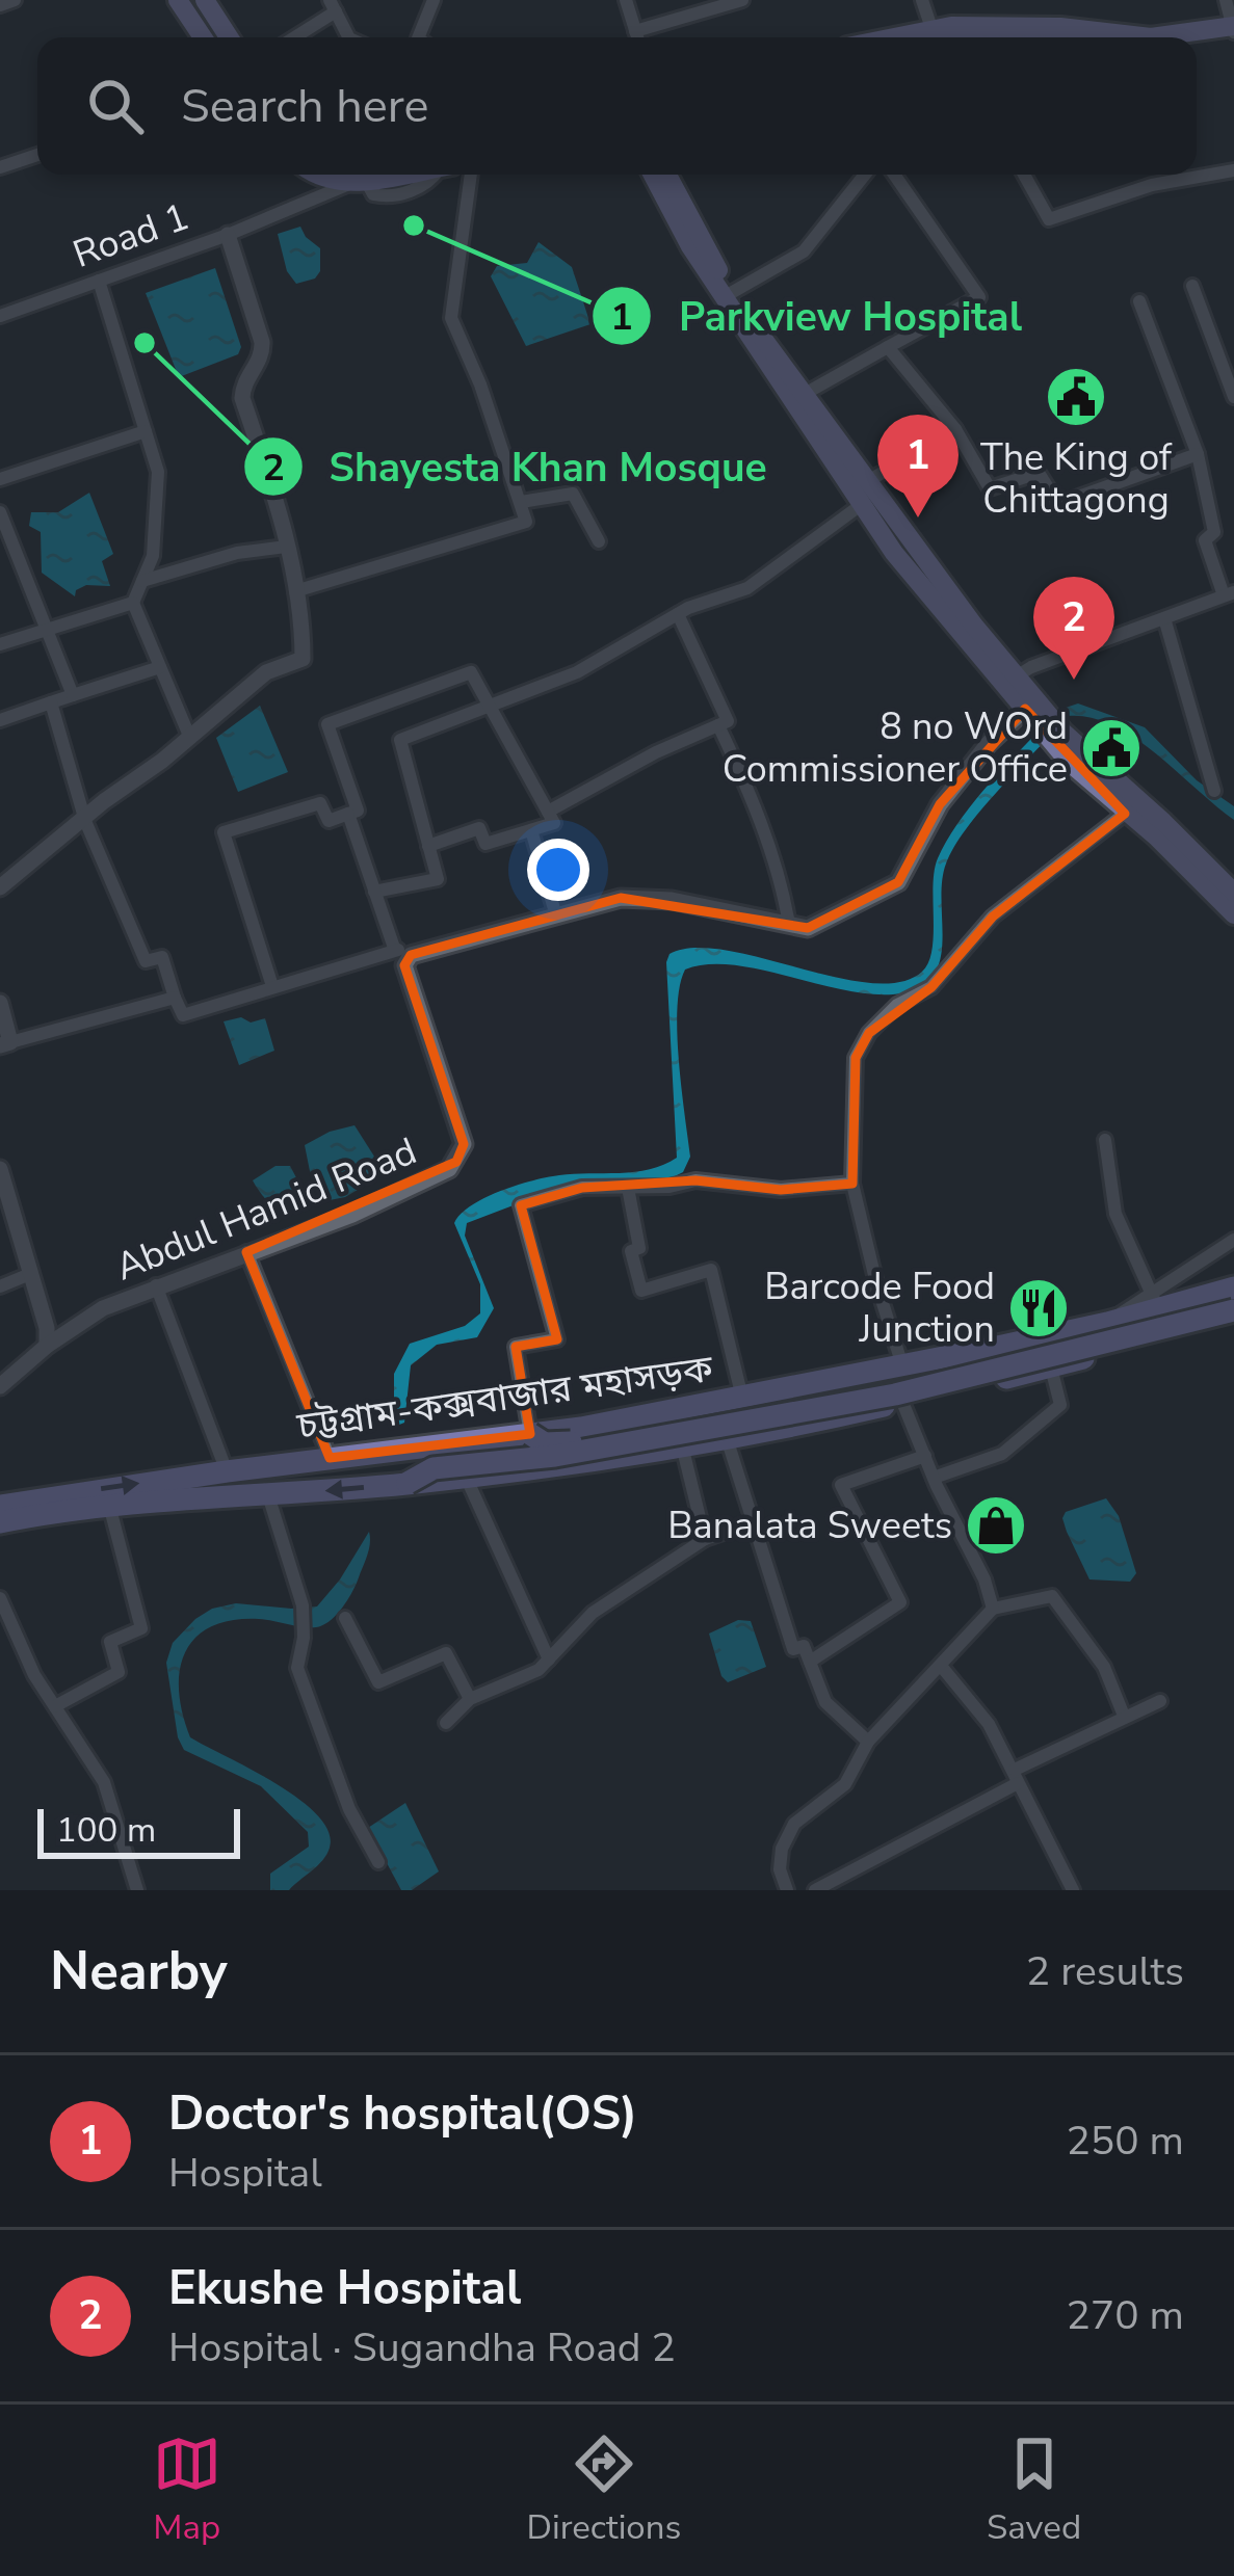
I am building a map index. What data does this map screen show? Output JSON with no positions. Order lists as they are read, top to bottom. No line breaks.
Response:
{"streets":{"highway":["চট্টগ্রাম-কক্সবাজার মহাসড়ক"],"street":["Road 1","Abdul Hamid Road"]},"places":{"other":["Parkview Hospital","Shayesta Khan Mosque"],"public building":["The King of Chittagong","8 no WOrd Commissioner Office"],"restaurant":["Barcode Food Junction"],"shop":["Banalata Sweets"]},"scale_bar":"100 m","page":{"search":"Search here","pins":["1","2"],"scale":"100 m","heading":["Nearby","2 results"],"list":[{"mark":"1","name":"Doctor's hospital(OS)","note":"Hospital","value":"250 m"},{"mark":"2","name":"Ekushe Hospital","note":"Hospital · Sugandha Road 2","value":"270 m"}],"nav":["Map","Directions","Saved"]}}
